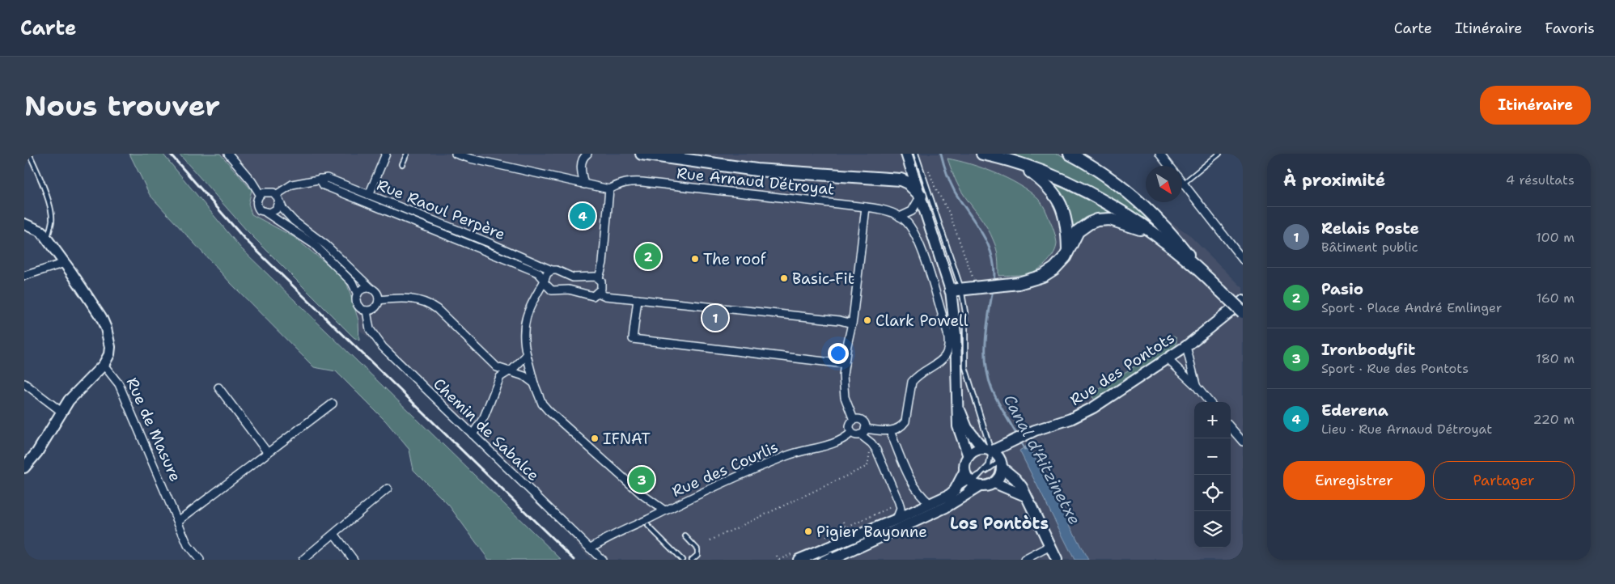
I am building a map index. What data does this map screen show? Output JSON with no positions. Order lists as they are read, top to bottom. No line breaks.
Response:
{"streets":{"street":["Rue Arnaud Détroyat","Rue Raoul Perpère","Rue des Pontots","Rue de Masure","Chemin de Sabalce","Rue des Courlis"]},"crossings":[["Chemin de Sabalce","Rue des Courlis"]],"districts":["Los Pontòts"],"water":["Canal d'Aitzinetxe"],"places":["The roof","Basic-Fit","Clark Powell","IFNAT","Pigier Bayonne"],"north":"bottom right","page":{"header":"Carte","nav":["Carte","Itinéraire","Favoris"],"buttons":["Itinéraire",["Enregistrer","Partager"]],"title":"Nous trouver","heading":["À proximité","4 résultats"],"pins":["4","2","1","3"],"list":[{"mark":"1","name":"Relais Poste","note":"Bâtiment public","value":"100 m"},{"mark":"2","name":"Pasio","note":"Sport · Place André Emlinger","value":"160 m"},{"mark":"3","name":"Ironbodyfit","note":"Sport · Rue des Pontots","value":"180 m"},{"mark":"4","name":"Ederena","note":"Lieu · Rue Arnaud Détroyat","value":"220 m"}],"map_buttons":["+","−"]}}
